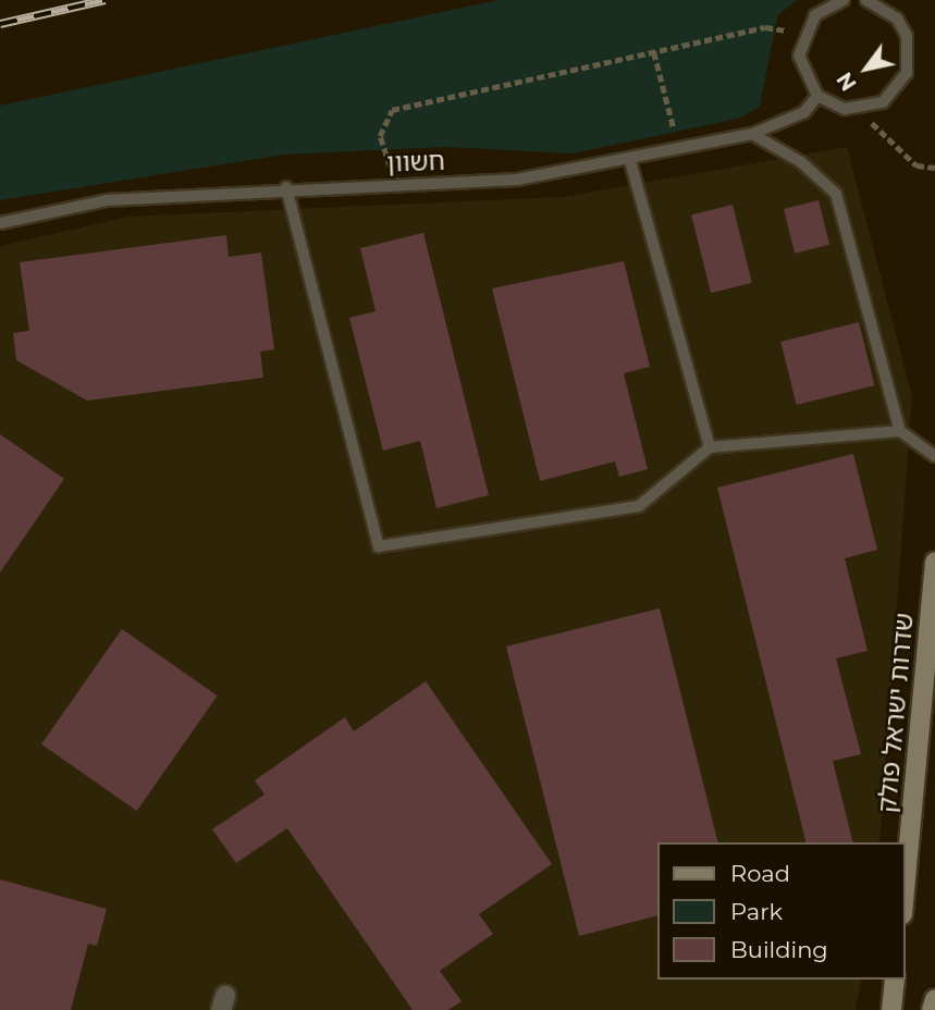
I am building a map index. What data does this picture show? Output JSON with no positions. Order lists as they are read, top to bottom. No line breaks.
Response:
{"streets":{"street":["שדרות ישראל פולק"],"lane":["חשוון"]},"legend":["Road","Park","Building"],"north":"bottom left"}
